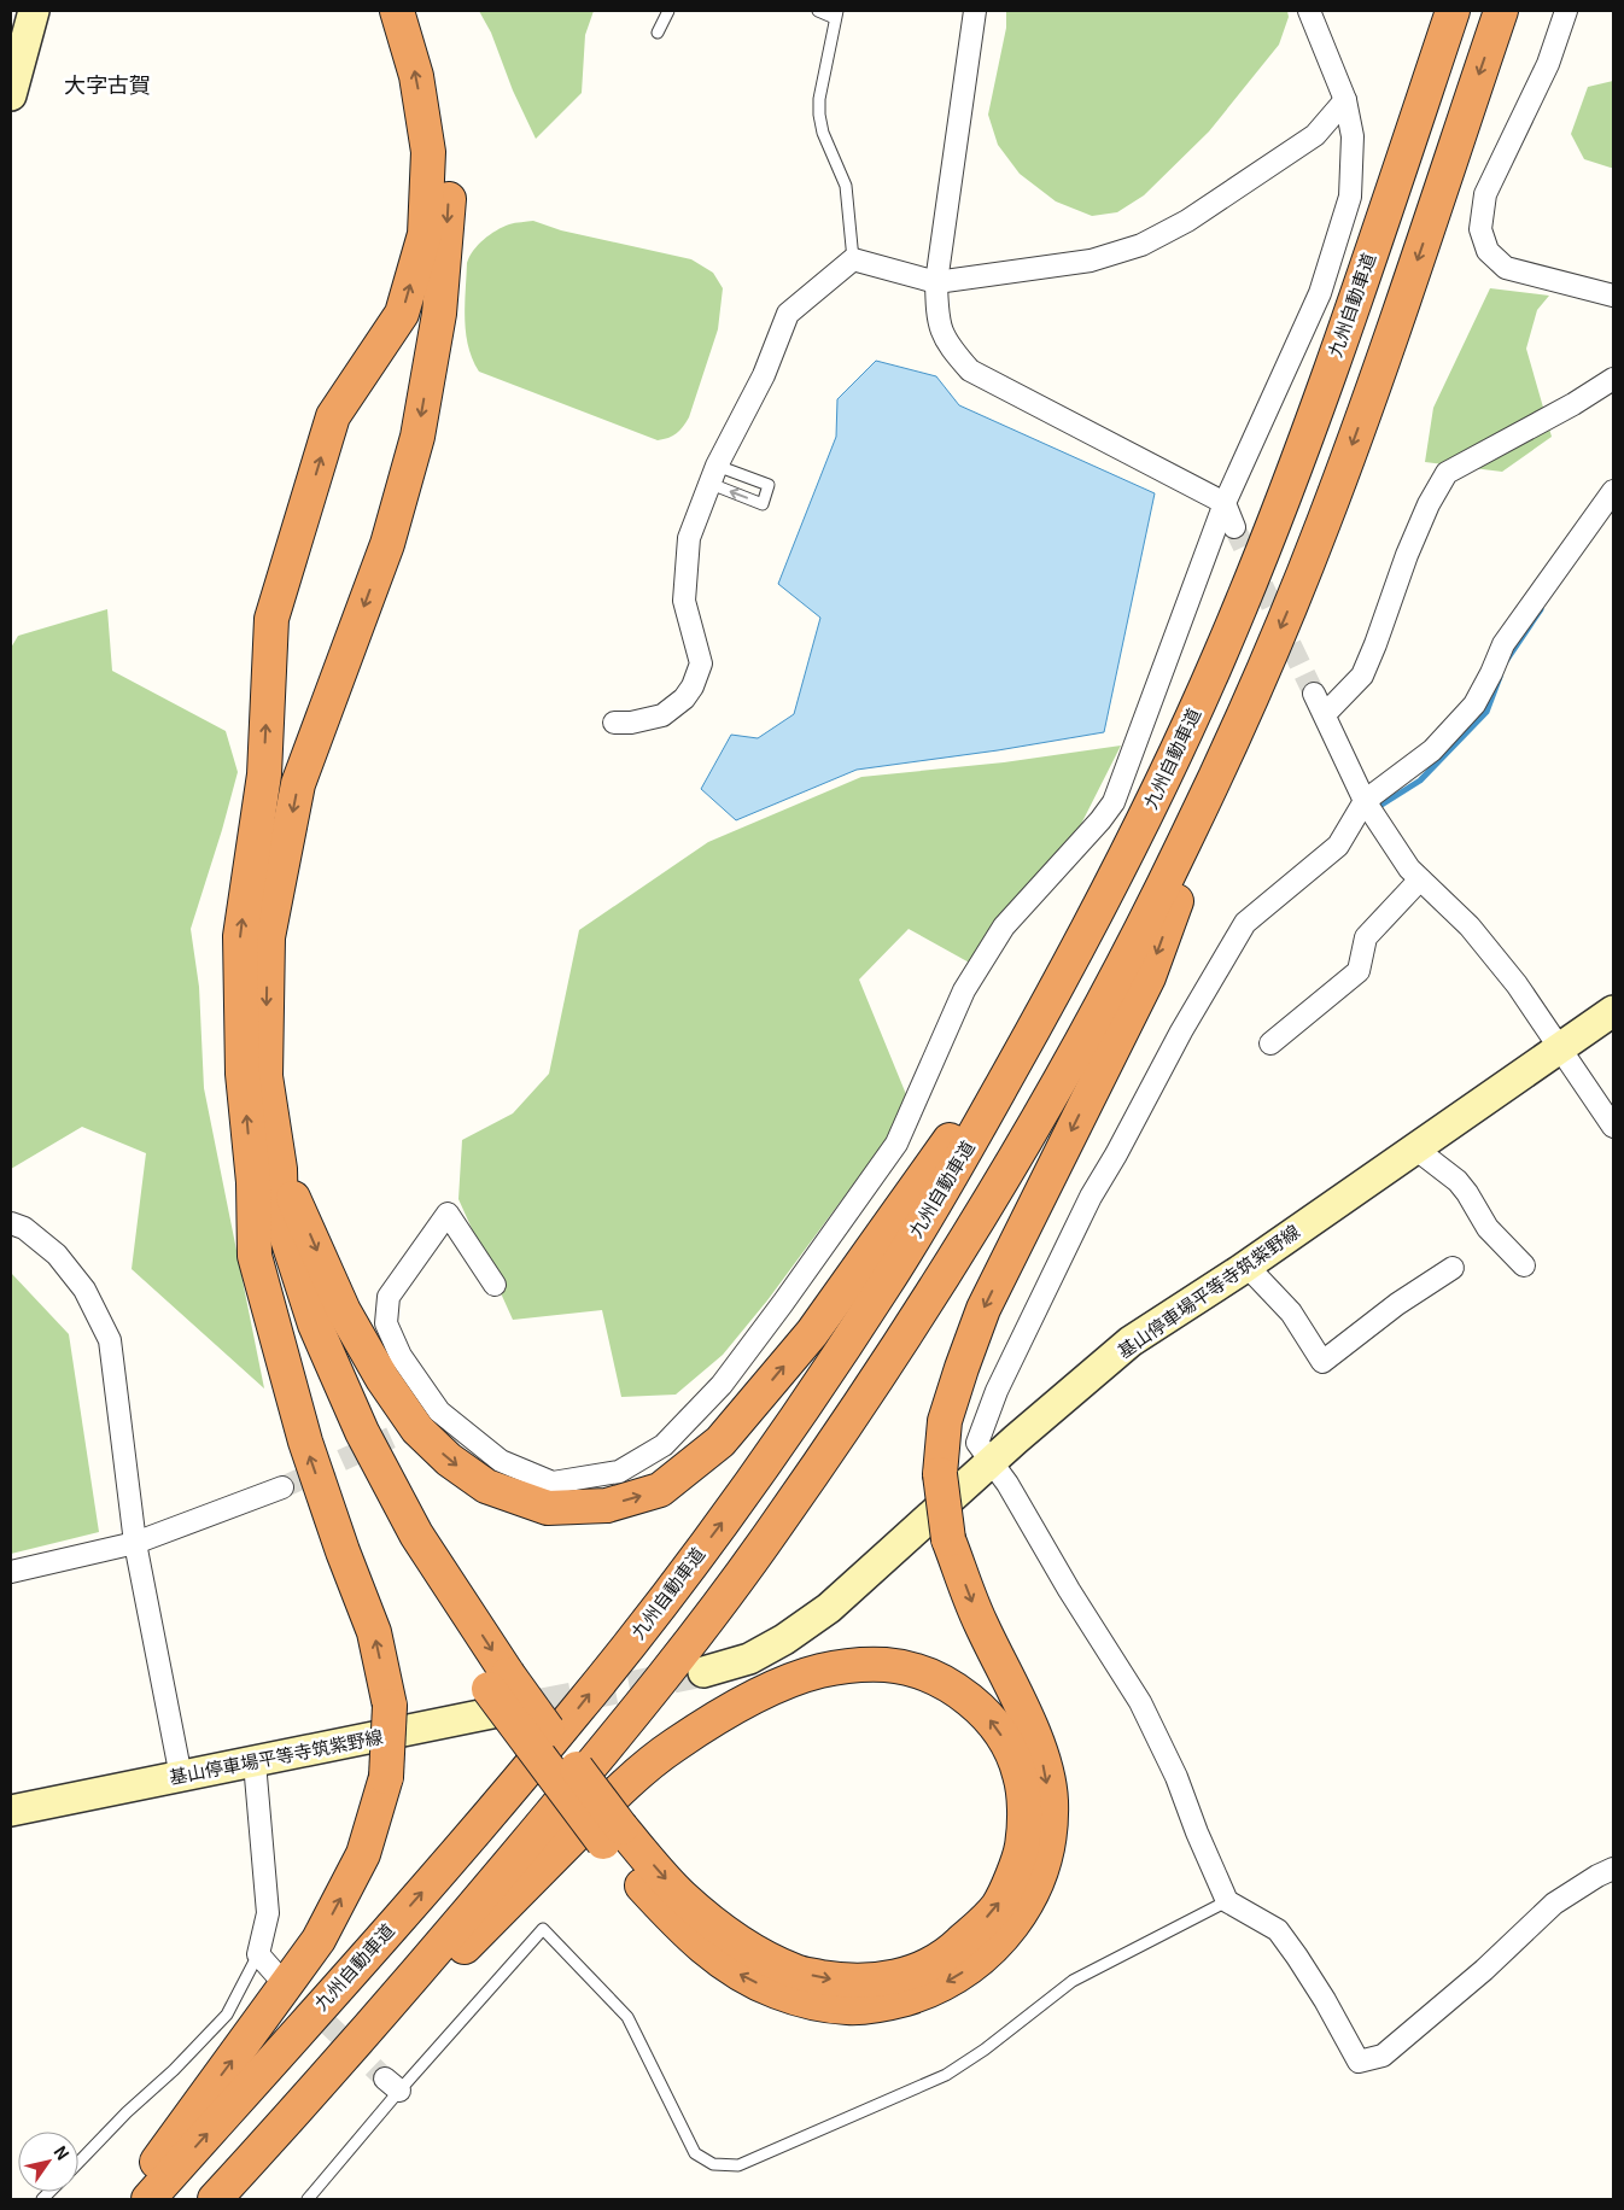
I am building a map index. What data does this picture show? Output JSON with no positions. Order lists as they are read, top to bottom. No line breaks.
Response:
{"streets":{"highway":["九州自動車道"],"main road":["基山停車場平等寺筑紫野線"]},"districts":["大字古賀"],"north":"top right"}
